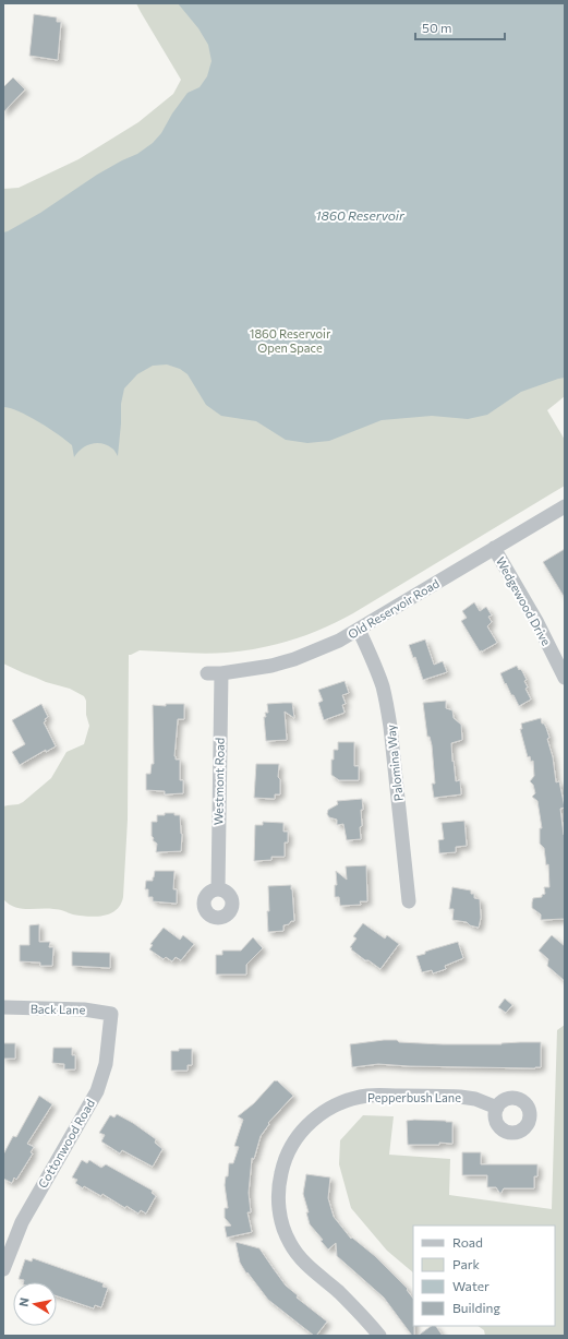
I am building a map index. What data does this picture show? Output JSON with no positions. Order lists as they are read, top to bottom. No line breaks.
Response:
{"streets":{"street":["Wedgewood Drive","Old Reservoir Road","Palomina Way","Westmont Road","Back Lane","Pepperbush Lane","Cottonwood Road"]},"crossings":[["Wedgewood Drive","Old Reservoir Road"],["Old Reservoir Road","Palomina Way"],["Old Reservoir Road","Westmont Road"],["Back Lane","Cottonwood Road"]],"water":["1860 Reservoir"],"parks":["1860 Reservoir Open Space"],"legend":["Road","Park","Water","Building"],"scale_bar":"50 m","north":"left"}
